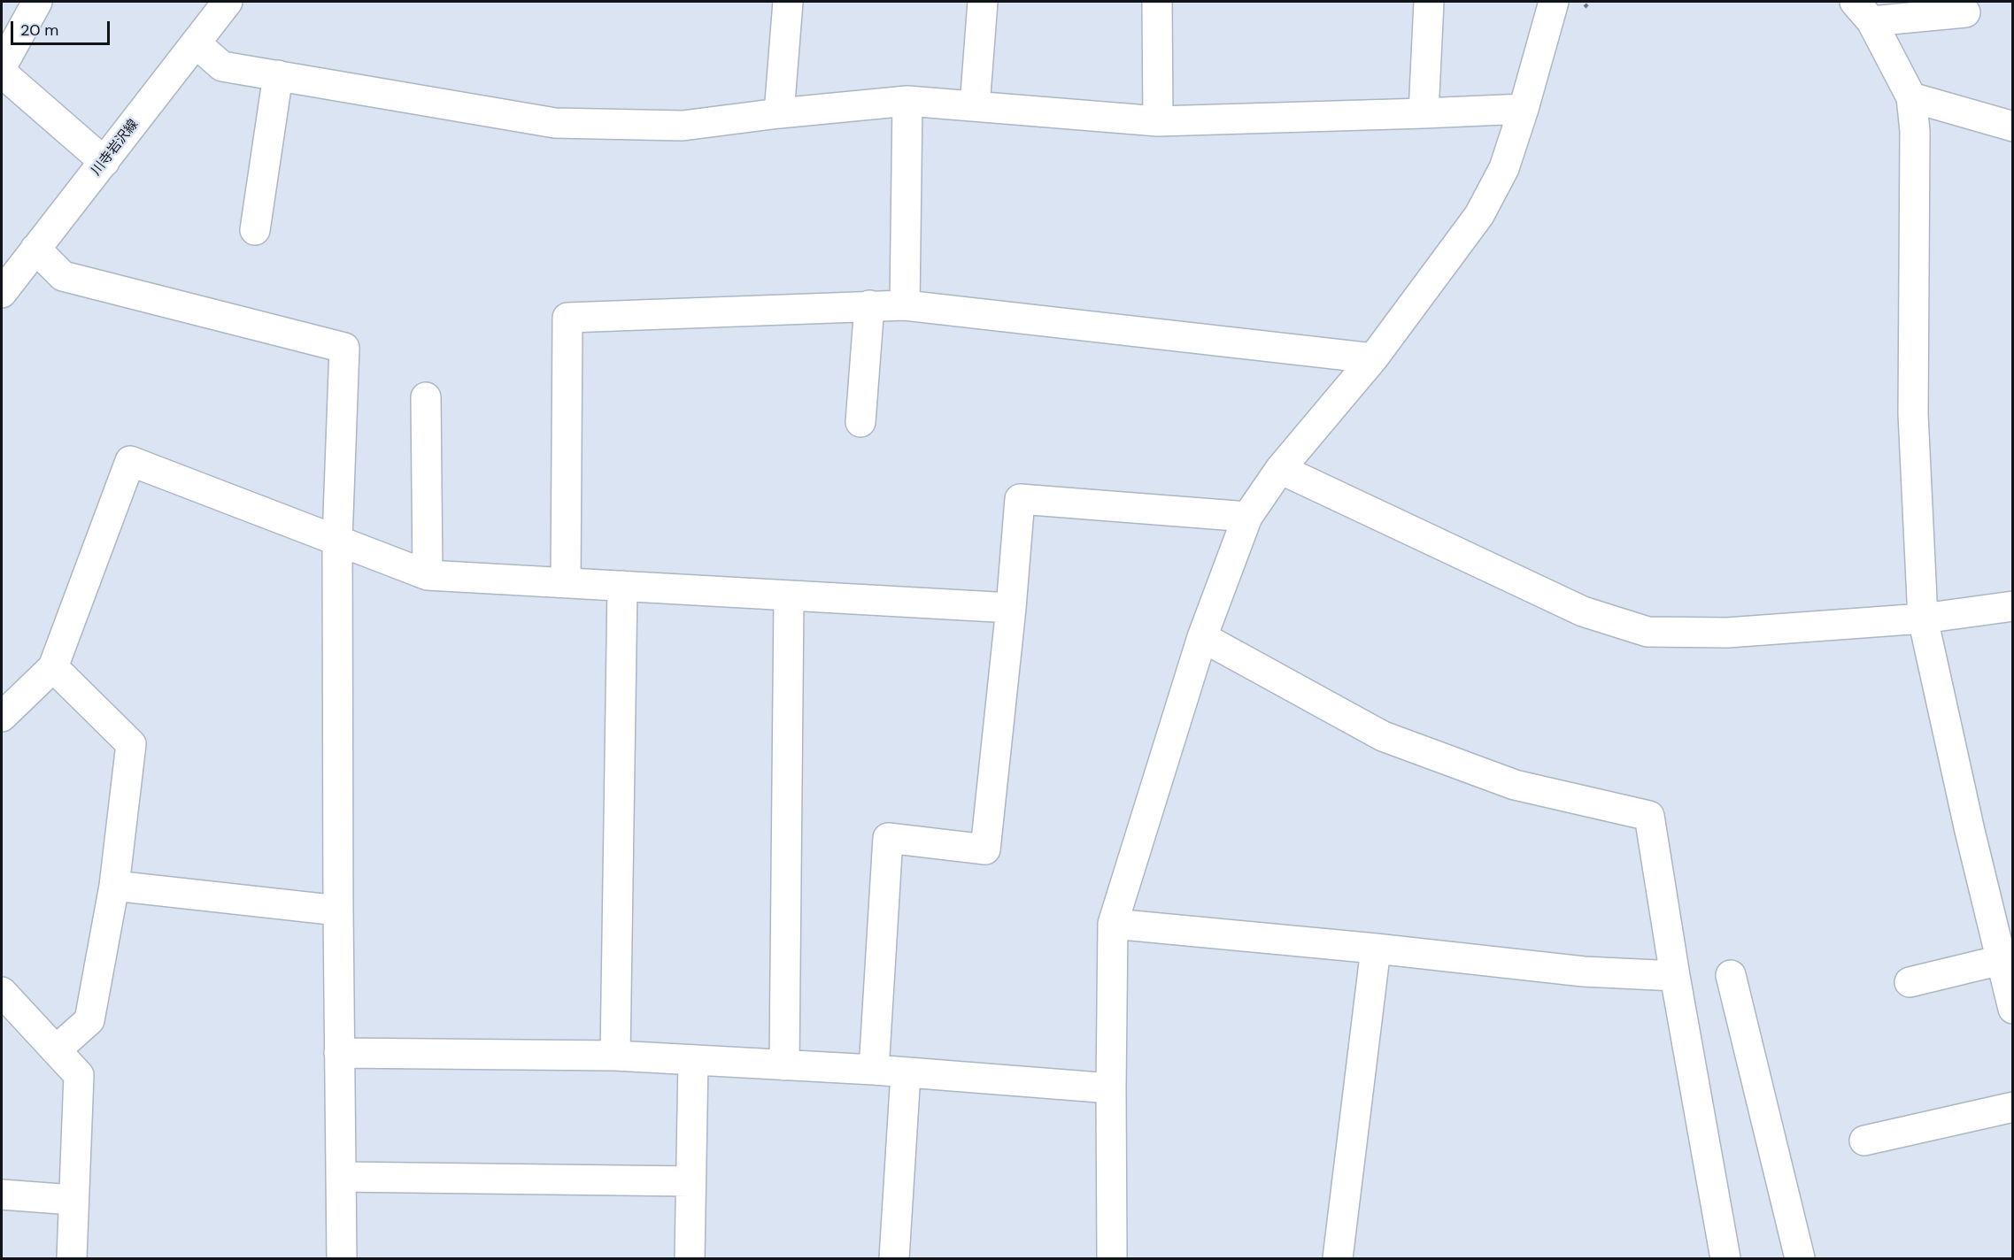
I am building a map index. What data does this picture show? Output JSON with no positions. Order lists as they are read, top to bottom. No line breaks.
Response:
{"streets":{"street":["川寺岩沢線"]},"scale_bar":"20 m"}
